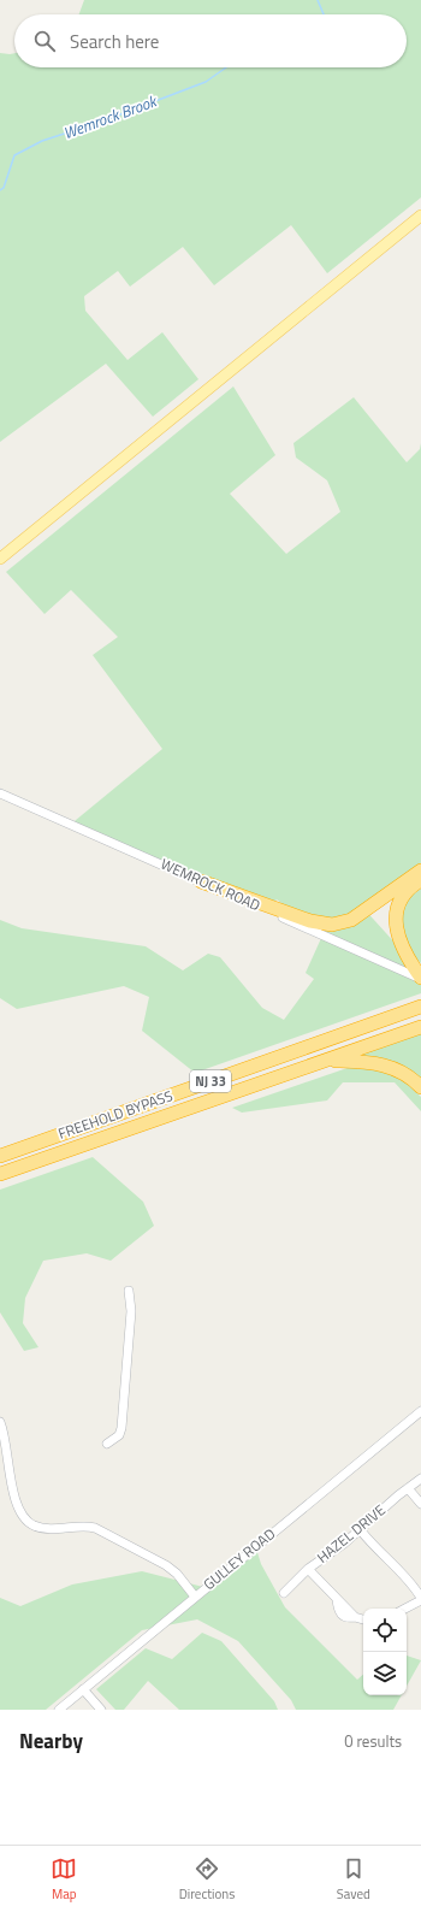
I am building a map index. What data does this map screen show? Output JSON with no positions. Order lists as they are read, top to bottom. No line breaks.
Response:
{"streets":{"highway":["NJ 33","FREEHOLD BYPASS"],"street":["WEMROCK ROAD","HAZEL DRIVE","GULLEY ROAD"]},"water":["Wemrock Brook"],"page":{"search":"Search here","heading":["Nearby","0 results"],"nav":["Map","Directions","Saved"]}}
